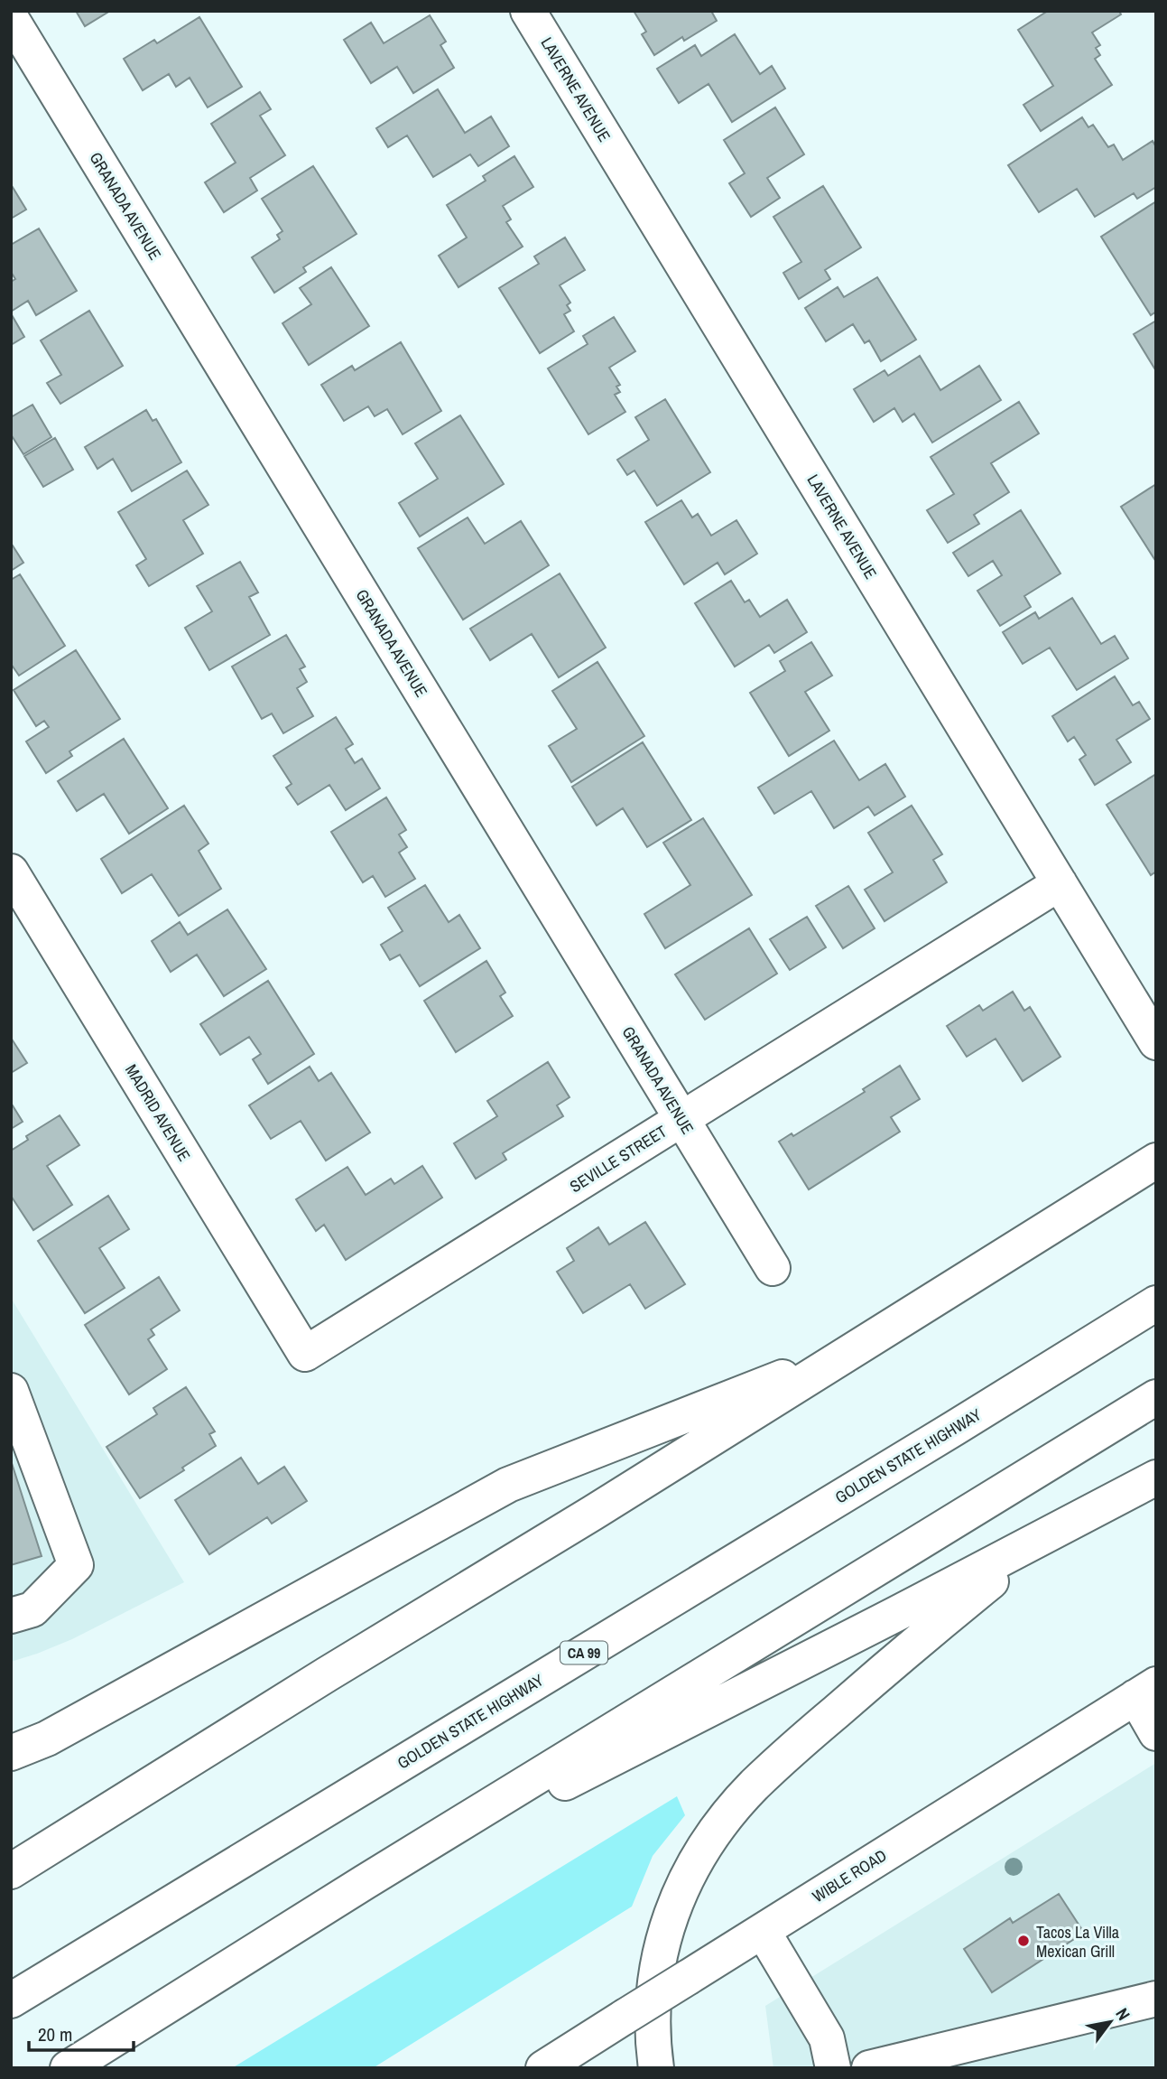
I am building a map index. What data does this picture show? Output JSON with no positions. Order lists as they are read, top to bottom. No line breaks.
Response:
{"streets":{"main road":["LAVERNE AVENUE","GRANADA AVENUE","MADRID AVENUE","SEVILLE STREET","GOLDEN STATE HIGHWAY","CA 99","WIBLE ROAD"]},"crossings":[["LAVERNE AVENUE","SEVILLE STREET"],["GRANADA AVENUE","SEVILLE STREET"],["MADRID AVENUE","SEVILLE STREET"]],"places":["Tacos La Villa Mexican Grill"],"scale_bar":"20 m","north":"top right"}
